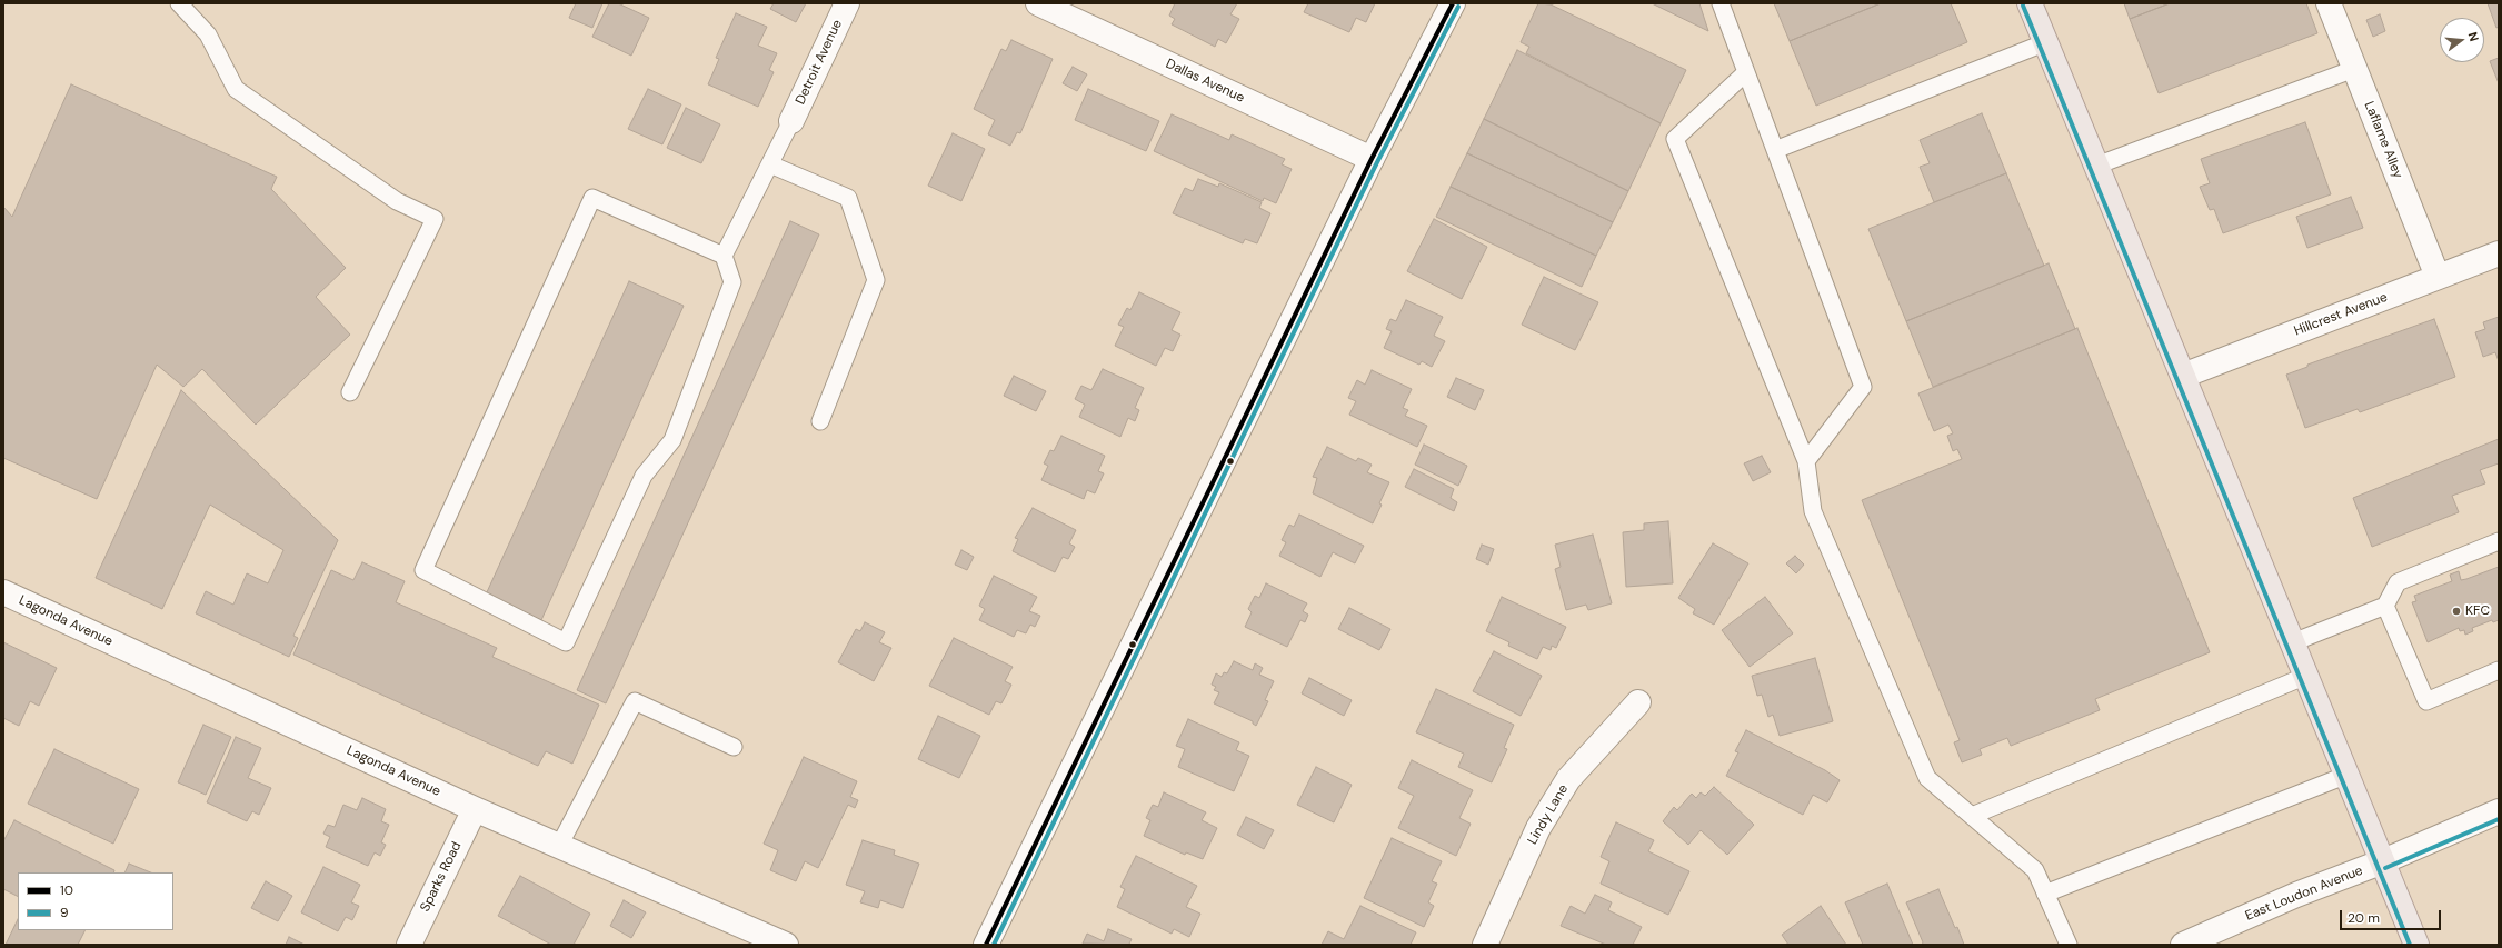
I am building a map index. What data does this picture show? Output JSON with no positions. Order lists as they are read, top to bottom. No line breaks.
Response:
{"streets":{"street":["Detroit Avenue","Dallas Avenue","Laflame Alley","Hillcrest Avenue","Lagonda Avenue","Lindy Lane","Sparks Road","East Loudon Avenue"]},"crossings":[["Laflame Alley","Hillcrest Avenue"],["Lagonda Avenue","Sparks Road"]],"places":["KFC"],"lines":["transit line 10","transit line 9"],"legend":["10","9"],"scale_bar":"20 m","north":"right"}
